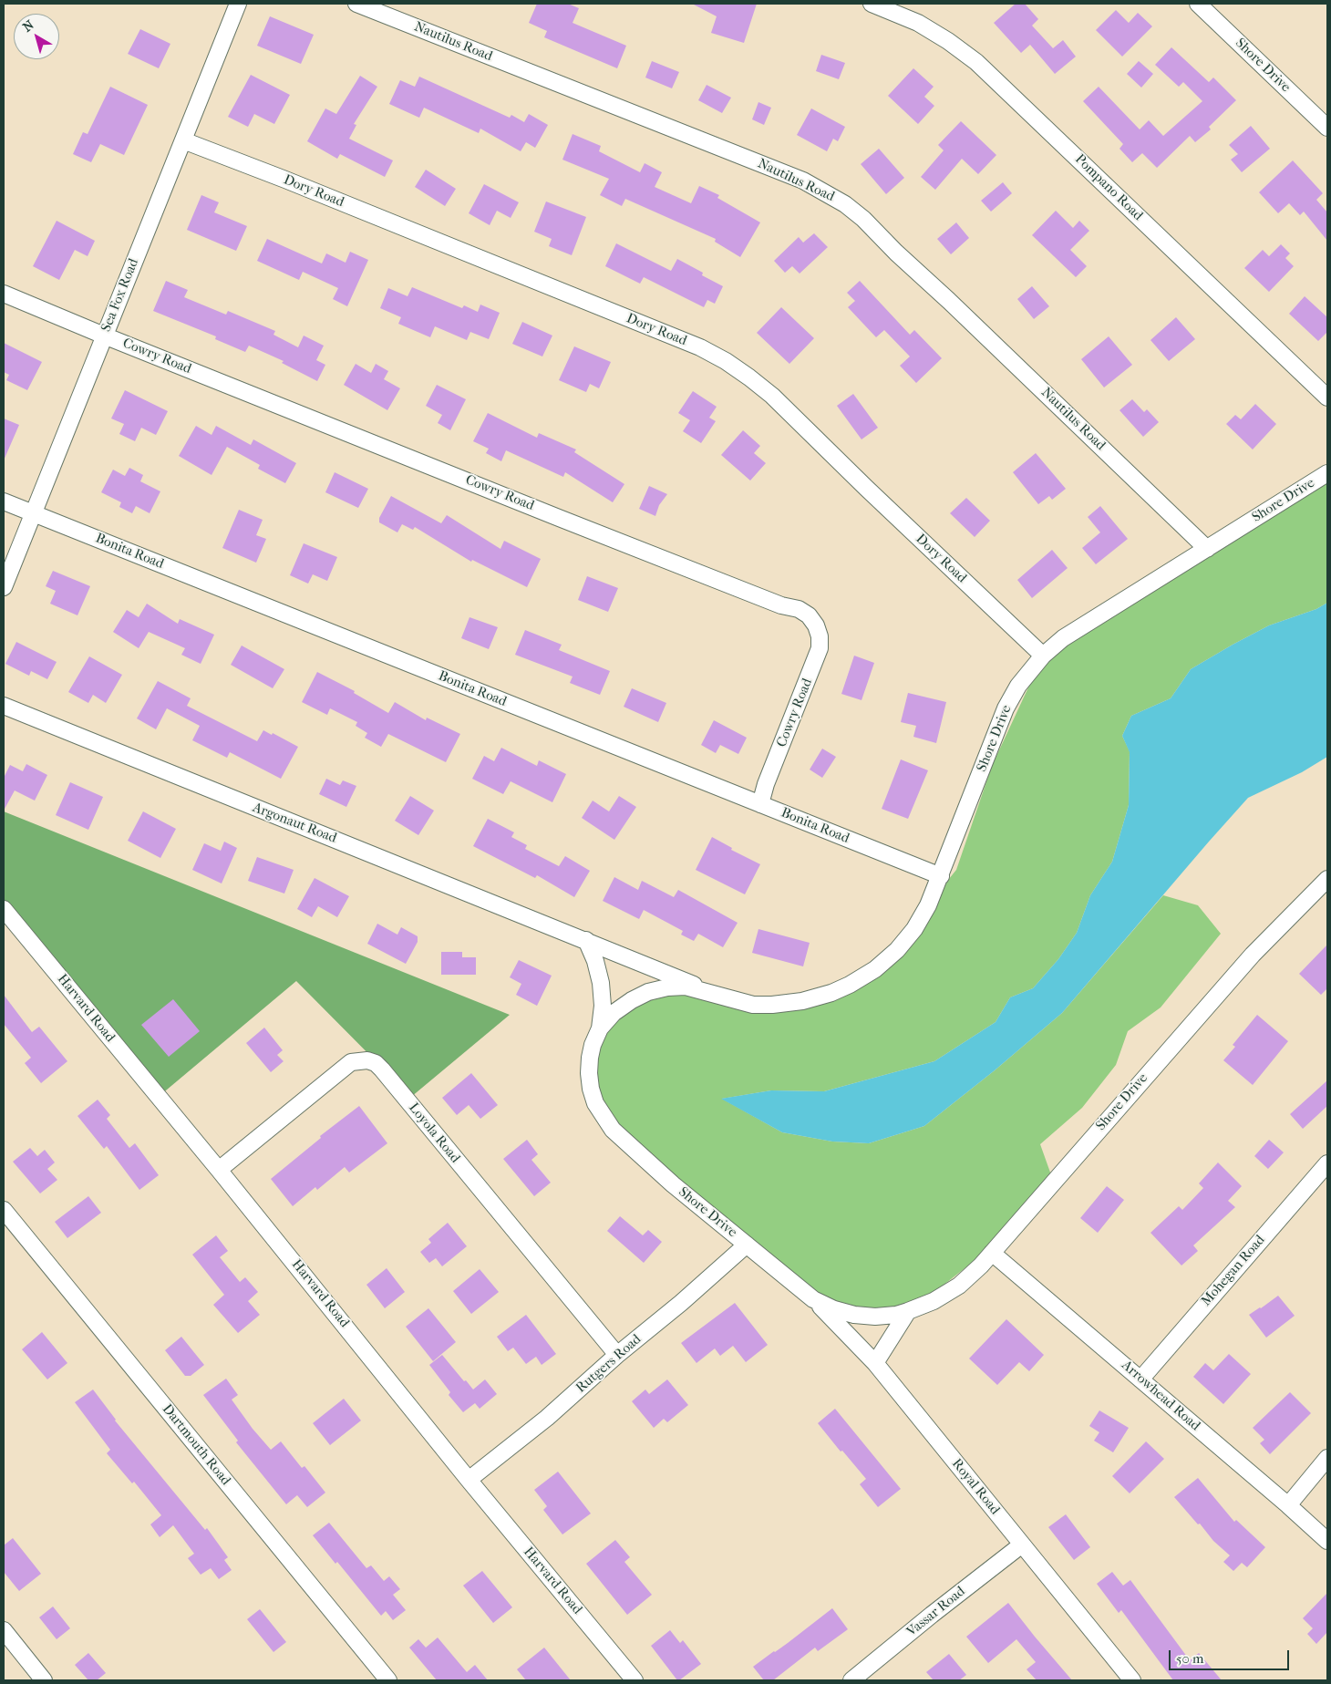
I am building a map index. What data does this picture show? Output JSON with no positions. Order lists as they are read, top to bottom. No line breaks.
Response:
{"streets":{"street":["Nautilus Road","Shore Drive","Pompano Road","Dory Road","Sea Fox Road","Cowry Road","Bonita Road","Argonaut Road","Harvard Road","Loyola Road","Mohegan Road","Rutgers Road","Arrowhead Road","Dartmouth Road","Royal Road","Vassar Road"]},"crossings":[["Nautilus Road","Shore Drive"],["Shore Drive","Dory Road"],["Shore Drive","Bonita Road"],["Shore Drive","Argonaut Road"],["Shore Drive","Rutgers Road"],["Shore Drive","Arrowhead Road"],["Shore Drive","Royal Road"],["Dory Road","Sea Fox Road"],["Sea Fox Road","Cowry Road"],["Sea Fox Road","Bonita Road"],["Cowry Road","Bonita Road"],["Harvard Road","Loyola Road"],["Harvard Road","Rutgers Road"],["Loyola Road","Rutgers Road"],["Mohegan Road","Arrowhead Road"],["Royal Road","Vassar Road"]],"scale_bar":"50 m","north":"top left"}
